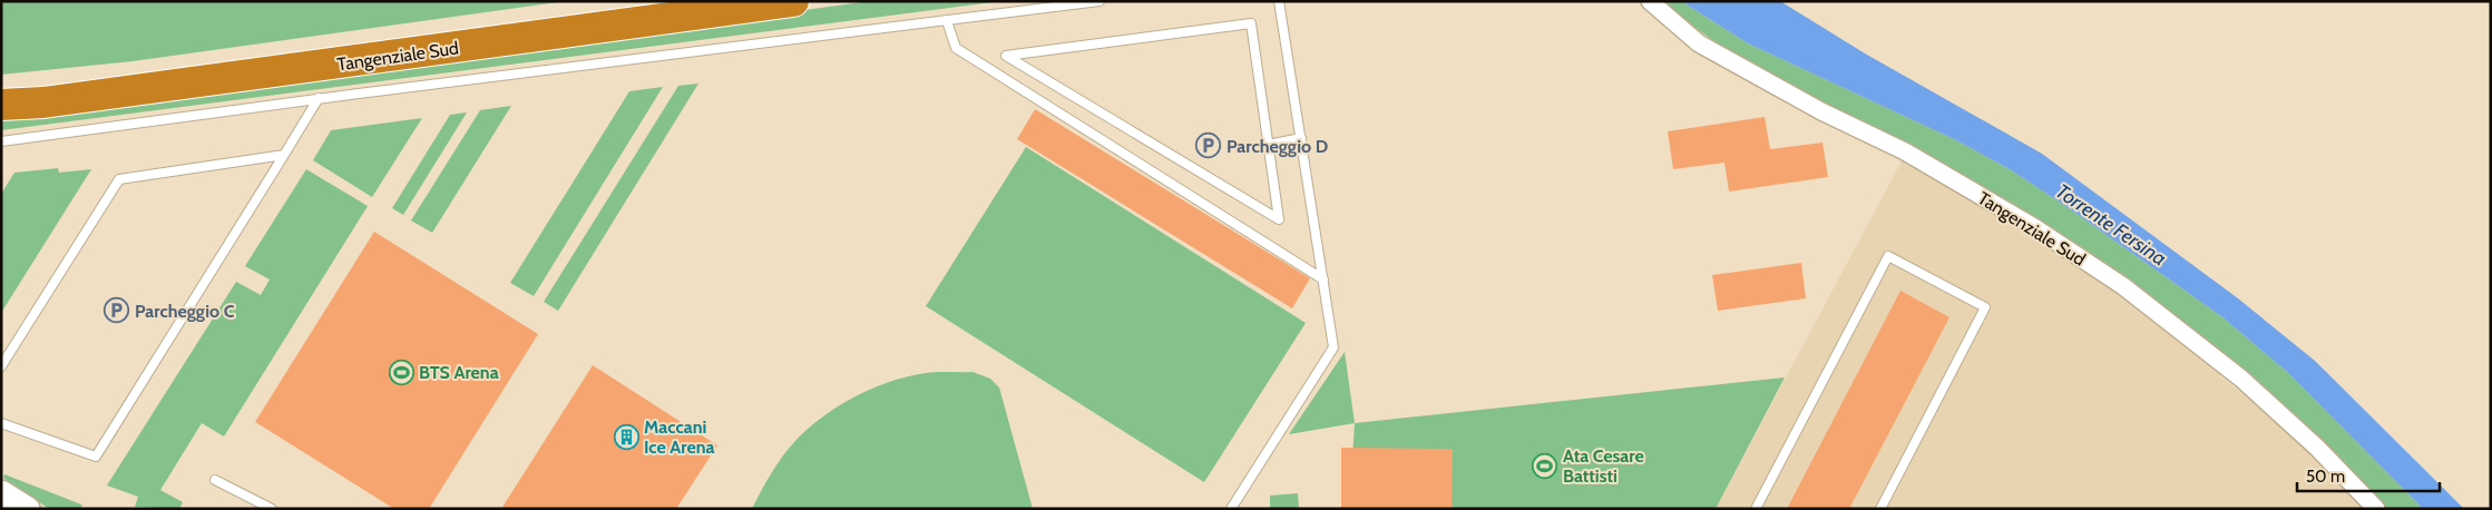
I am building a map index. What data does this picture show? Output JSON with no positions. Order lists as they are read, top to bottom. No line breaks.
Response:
{"streets":{"highway":["Tangenziale Sud"]},"water":["Torrente Fersina"],"places":{"parking":["Parcheggio D","Parcheggio C"],"sports":["BTS Arena","Ata Cesare Battisti"],"building":["Maccani Ice Arena"]},"scale_bar":"50 m"}
